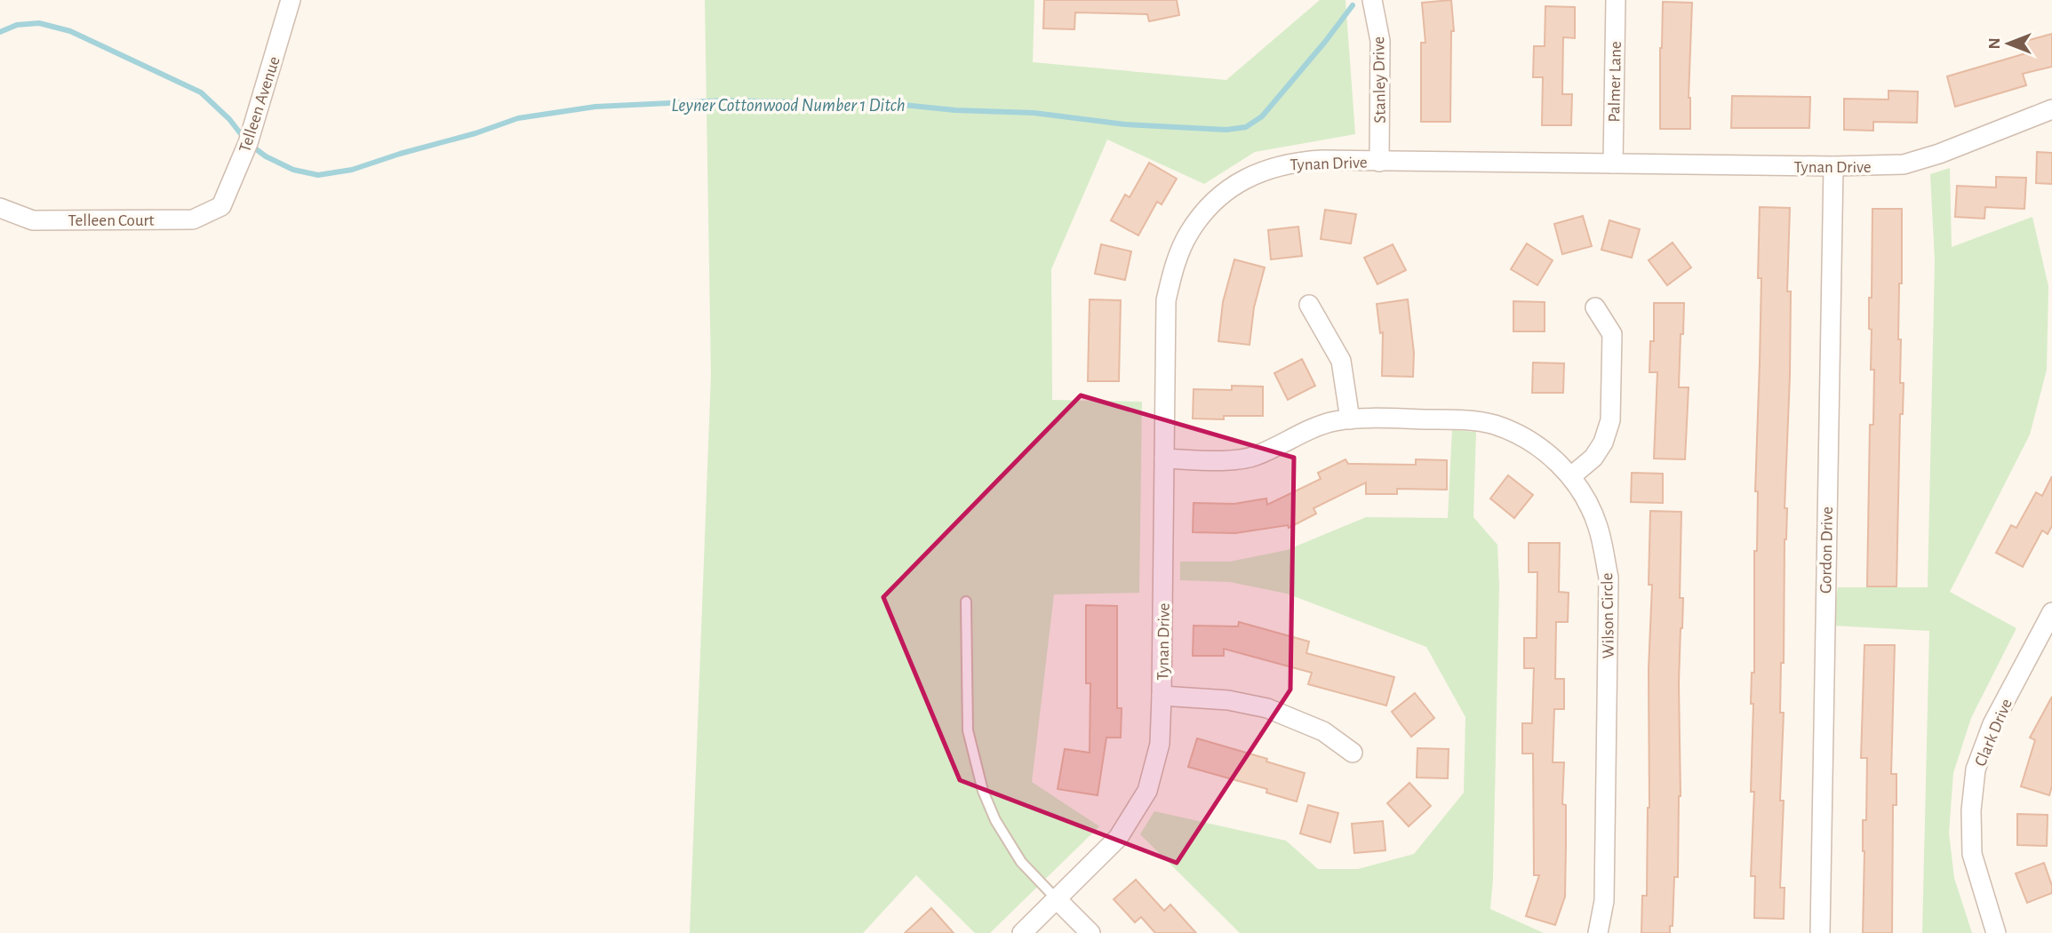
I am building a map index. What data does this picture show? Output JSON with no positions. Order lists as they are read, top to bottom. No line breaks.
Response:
{"streets":{"street":["Stanley Drive","Palmer Lane","Telleen Avenue","Tynan Drive","Telleen Court","Gordon Drive","Wilson Circle","Clark Drive"]},"crossings":[["Stanley Drive","Tynan Drive"],["Palmer Lane","Tynan Drive"],["Telleen Avenue","Telleen Court"],["Tynan Drive","Gordon Drive"],["Tynan Drive","Wilson Circle"]],"water":["Leyner Cottonwood Number 1 Ditch"],"north":"left"}
